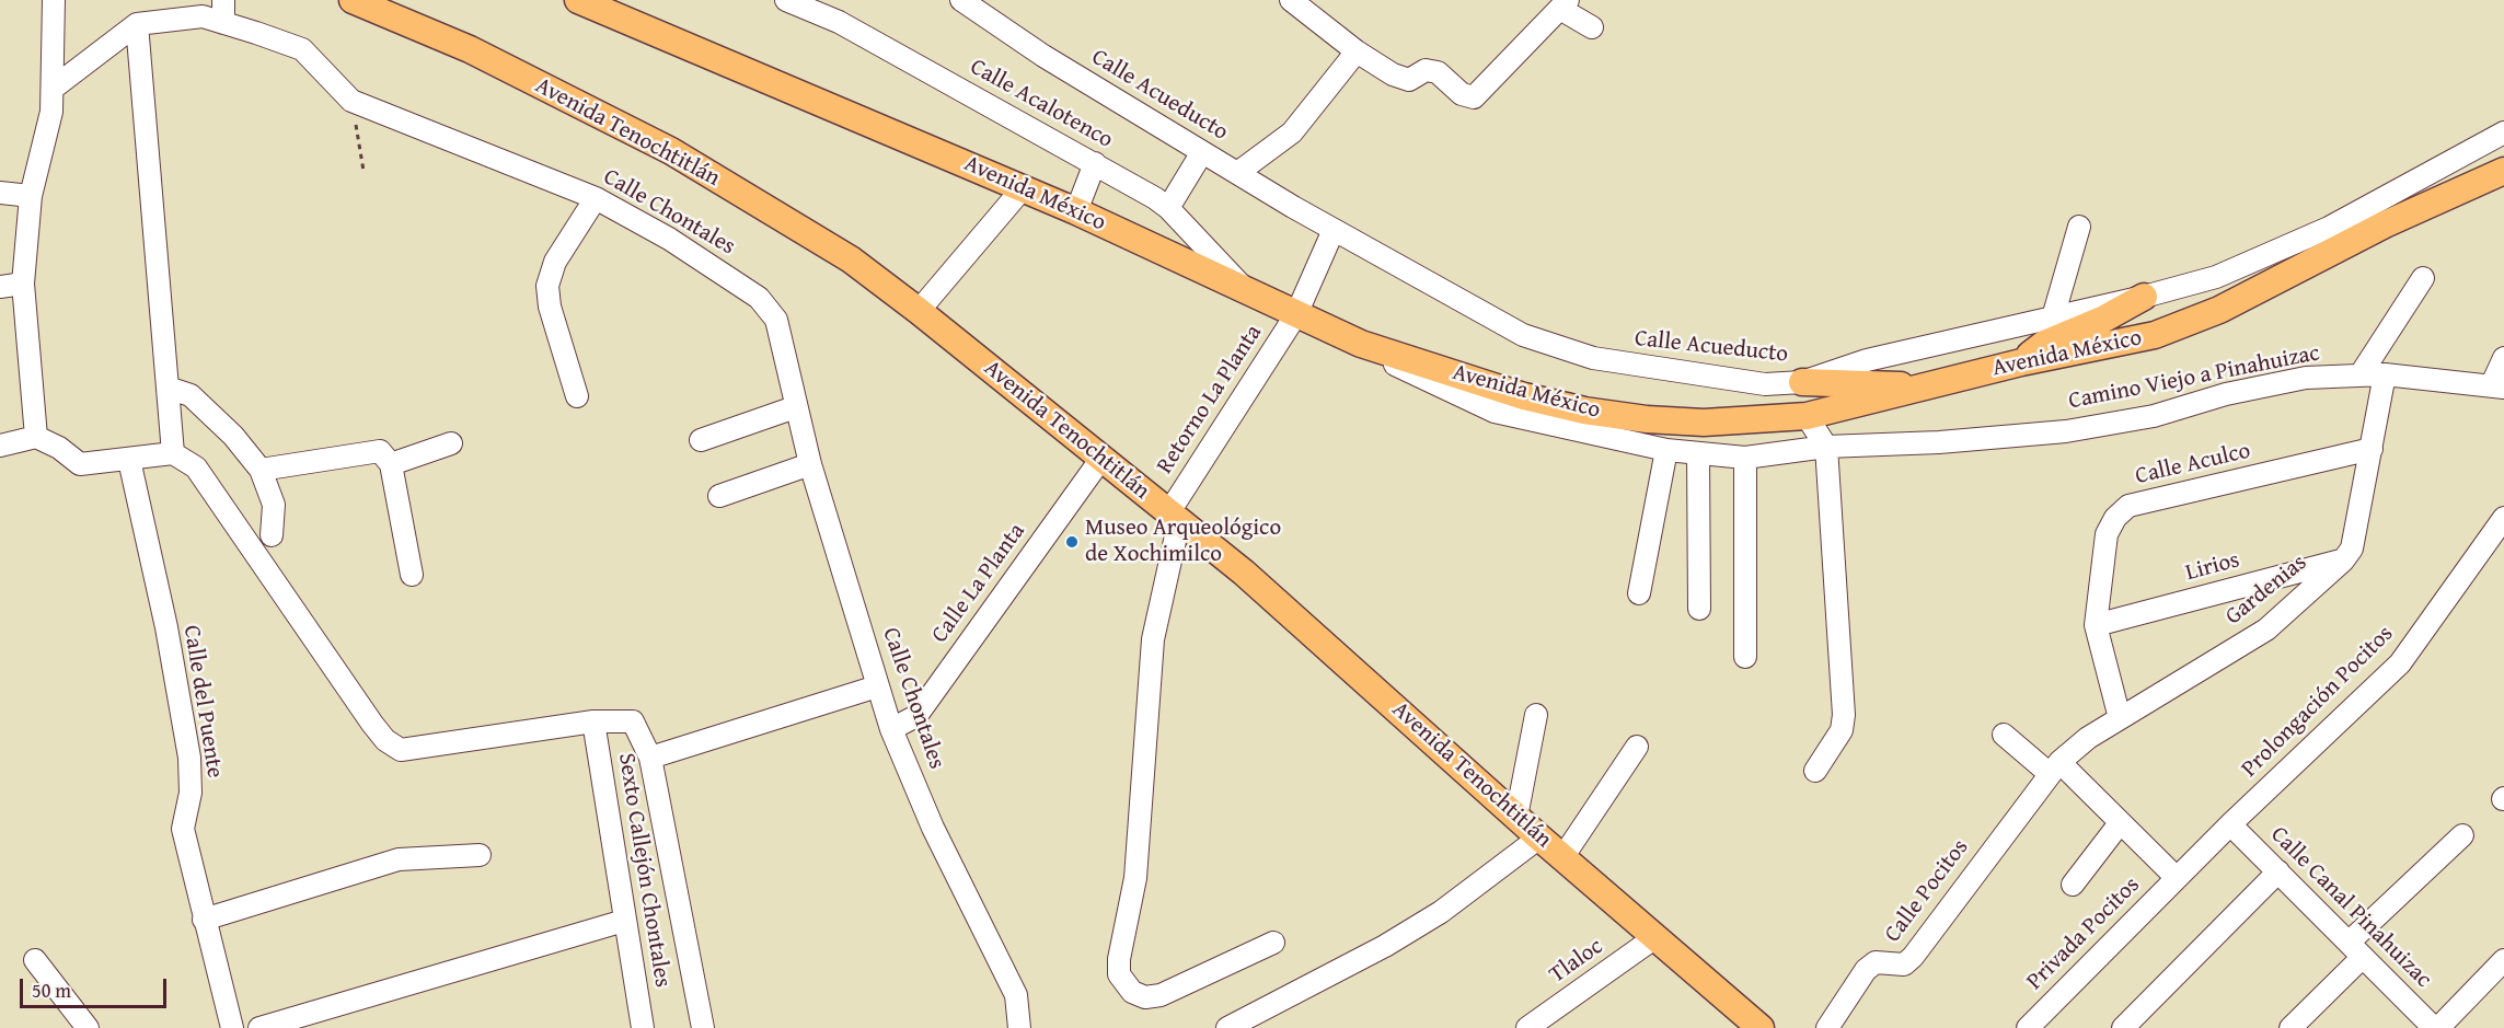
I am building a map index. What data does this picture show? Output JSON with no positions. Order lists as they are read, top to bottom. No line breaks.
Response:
{"streets":{"main road":["Avenida Tenochtitlán","Avenida México"],"street":["Calle Acueducto","Calle Acalotenco","Calle Chontales","Camino Viejo a Pinahuizac","Retorno La Planta","Calle Aculco","Lirios","Calle La Planta","Gardenias","Calle del Puente","Prolongación Pocitos","Sexto Callejón Chontales","Calle Pocitos","Calle Canal Pinahuizac","Privada Pocitos","Tlaloc"]},"crossings":[["Calle Acalotenco","Avenida México"],["Avenida Tenochtitlán","Retorno La Planta"],["Avenida Tenochtitlán","Calle La Planta"],["Avenida Tenochtitlán","Tlaloc"],["Avenida México","Camino Viejo a Pinahuizac"],["Avenida México","Retorno La Planta"],["Calle Chontales","Calle La Planta"],["Camino Viejo a Pinahuizac","Gardenias"],["Calle Aculco","Lirios"],["Calle Aculco","Gardenias"],["Lirios","Gardenias"],["Gardenias","Calle Pocitos"],["Prolongación Pocitos","Calle Canal Pinahuizac"],["Prolongación Pocitos","Privada Pocitos"]],"places":["Museo Arqueológico de Xochimilco"],"scale_bar":"50 m"}
